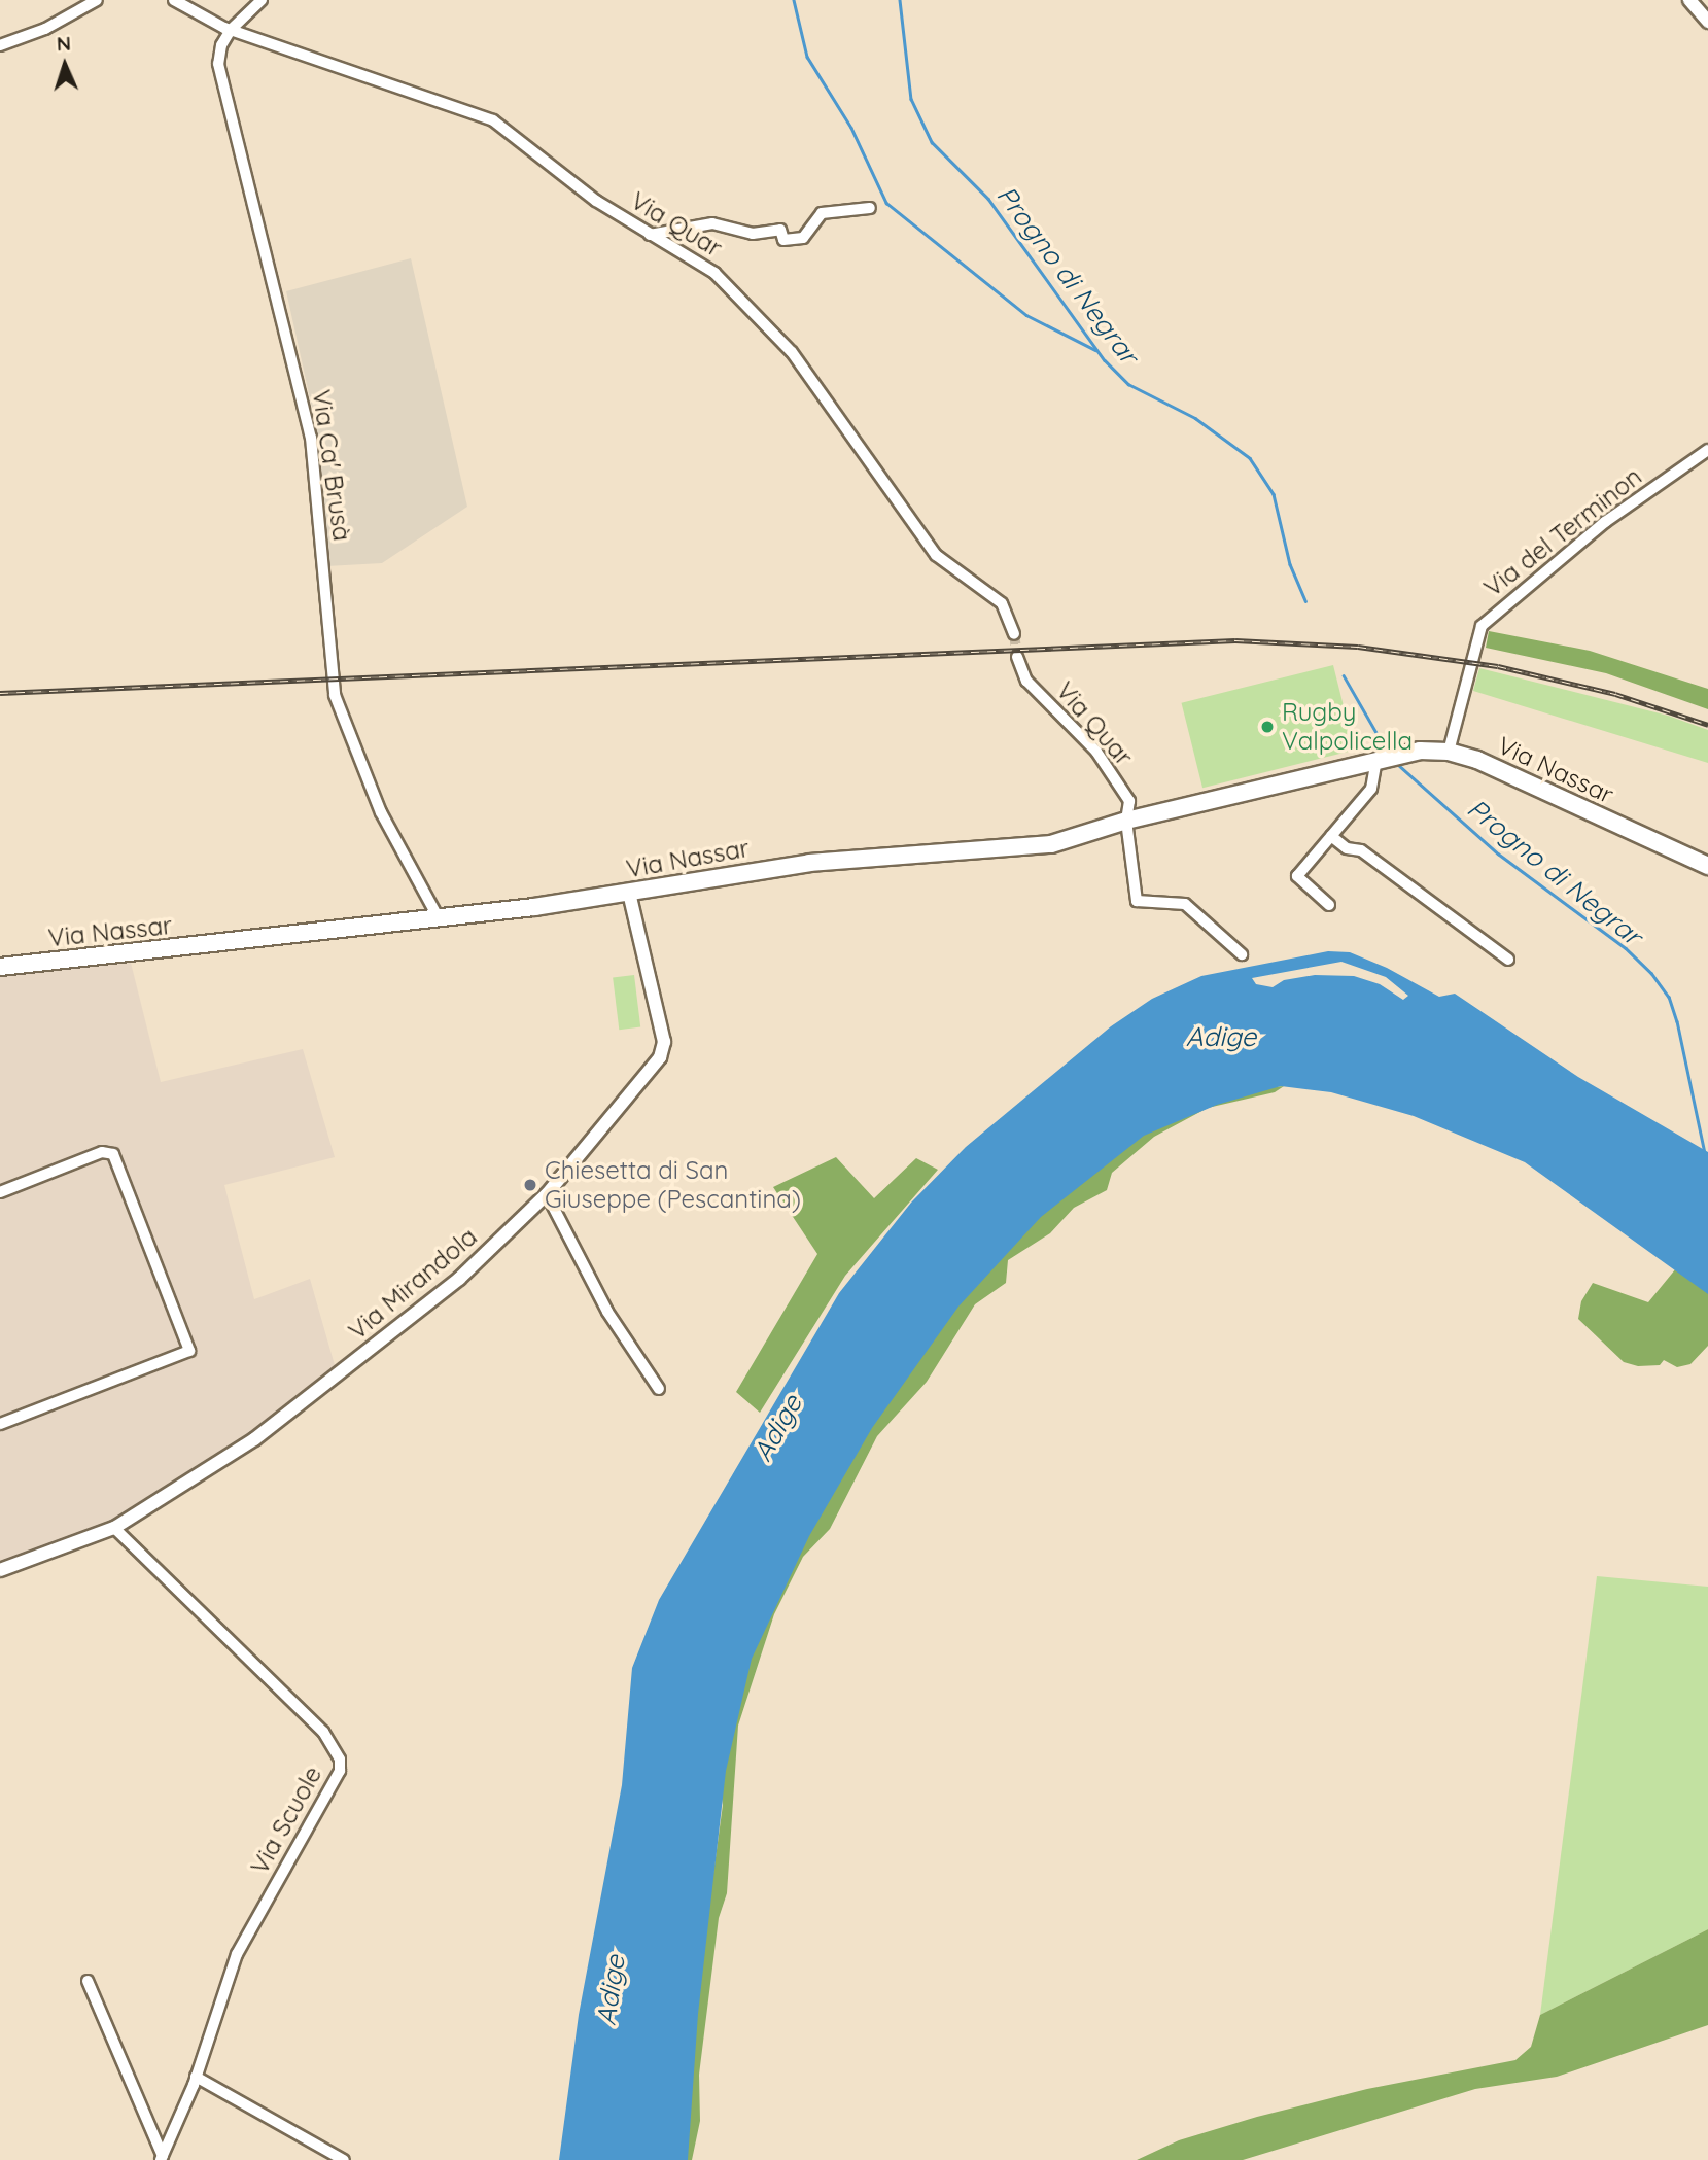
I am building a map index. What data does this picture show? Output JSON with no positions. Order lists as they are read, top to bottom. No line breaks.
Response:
{"streets":{"main road":["Via Nassar"],"street":["Via Quar","Via Ca' Brusà","Via del Terminon","Via Mirandola","Via Scuole"]},"crossings":[["Via Quar","Via Ca' Brusà"],["Via Quar","Via Nassar"],["Via Ca' Brusà","Via Nassar"],["Via del Terminon","Via Nassar"],["Via Nassar","Via Mirandola"],["Via Mirandola","Via Scuole"]],"water":["Progno di Negrar","Adige"],"places":["Rugby Valpolicella","Chiesetta di San Giuseppe (Pescantina)"],"north":"top"}
